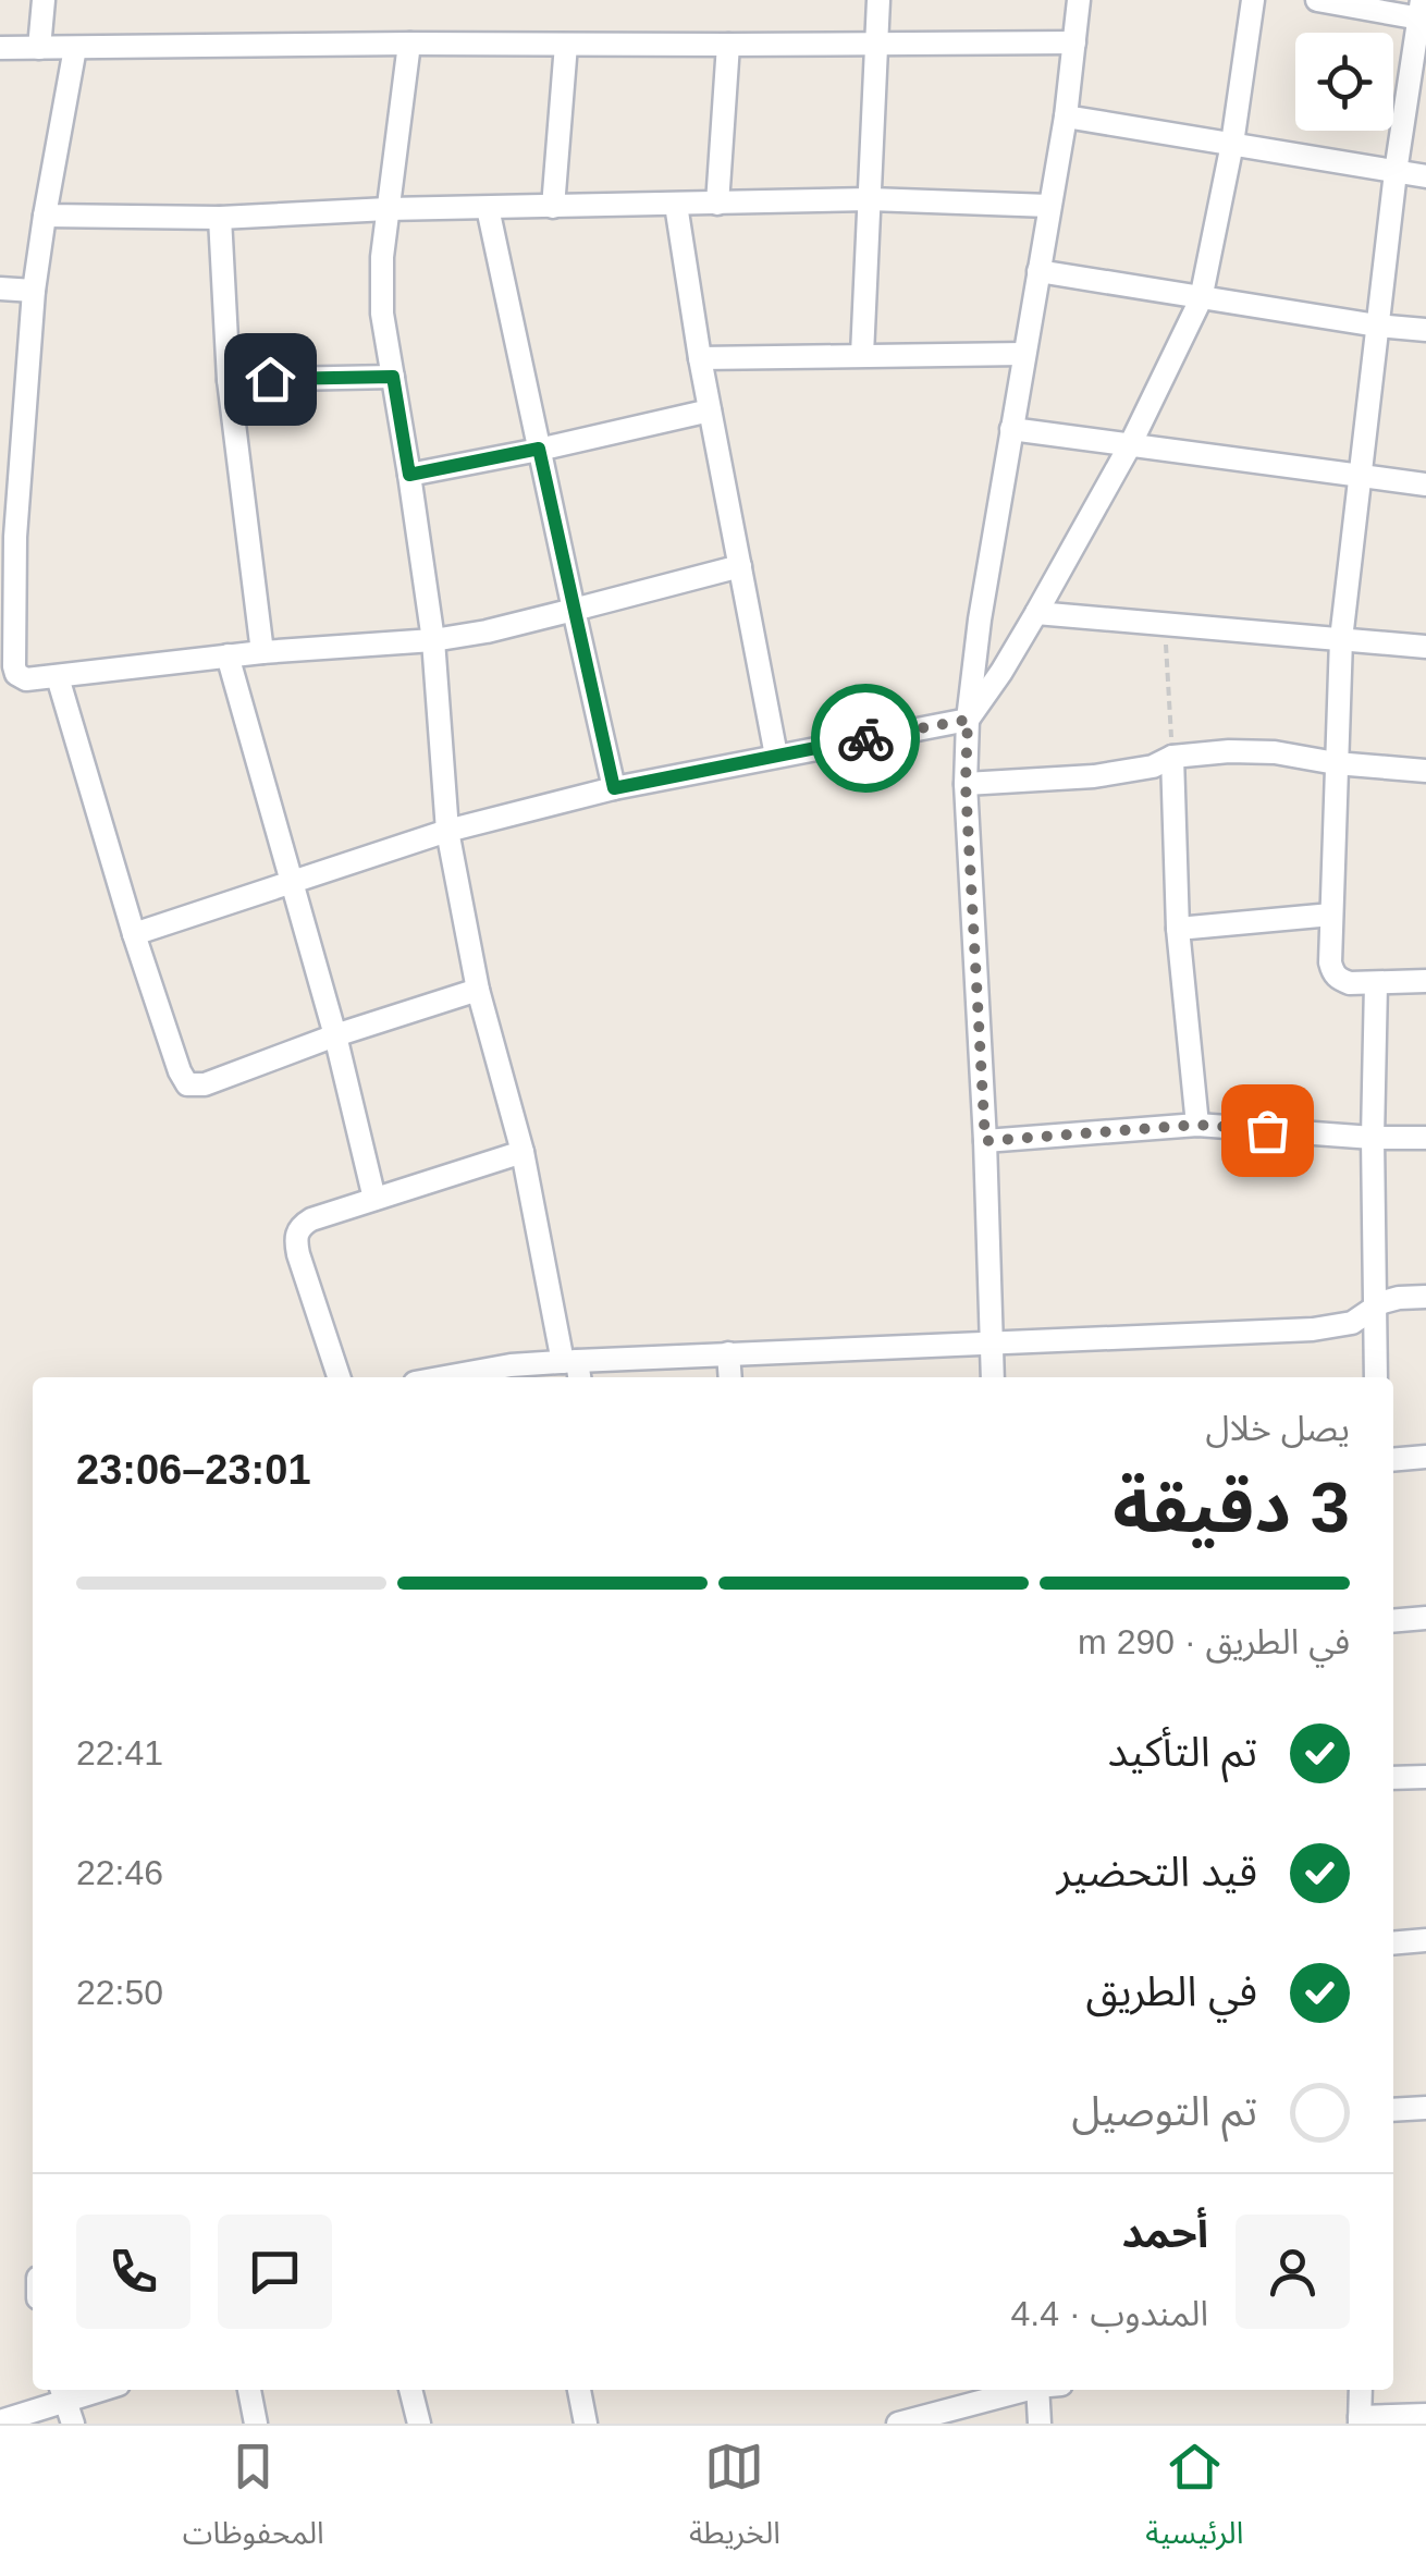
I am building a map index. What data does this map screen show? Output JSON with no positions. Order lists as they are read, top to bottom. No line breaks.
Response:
{"page":{"heading":["3 دقيقة","يصل خلال","23:01–23:06"],"panel":["أحمد","المندوب · 4.4"],"bar":"في الطريق · 290 m","list":[["تم التأكيد","22:41"],["قيد التحضير","22:46"],["في الطريق","22:50"],"تم التوصيل"],"tabs":["الرئيسية","الخريطة","المحفوظات"]}}
